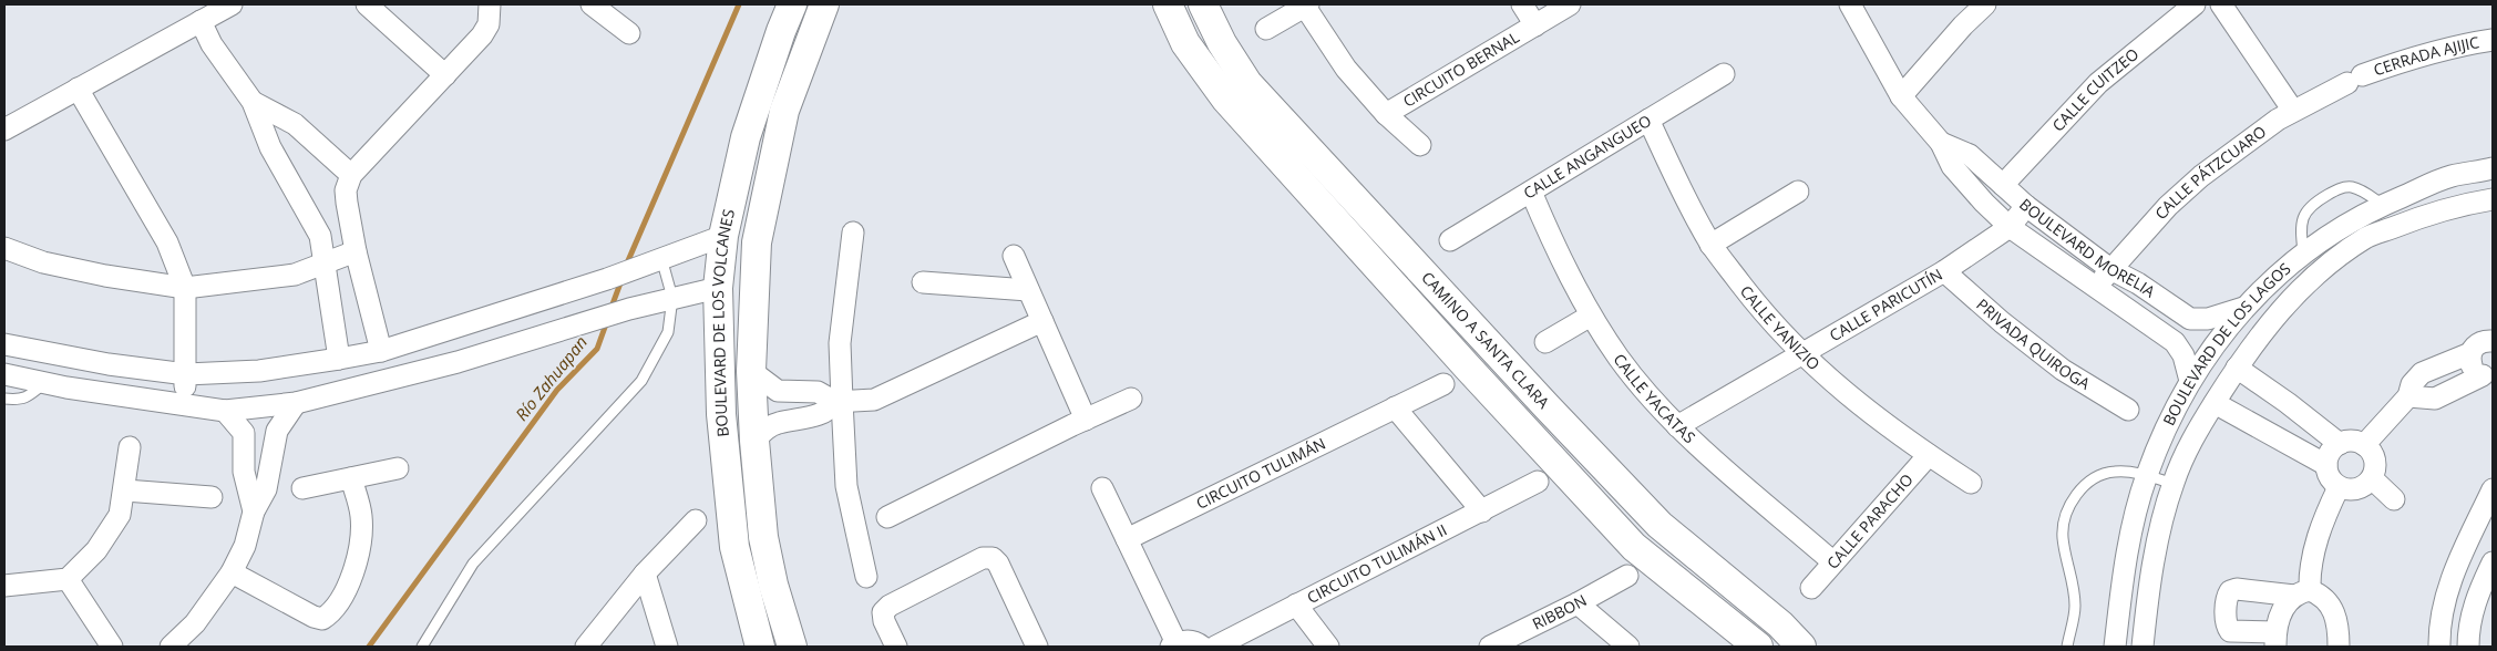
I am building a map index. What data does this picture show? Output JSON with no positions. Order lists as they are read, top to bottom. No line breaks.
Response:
{"streets":{"main road":["BOULEVARD DE LOS VOLCANES","CAMINO A SANTA CLARA"],"street":["CERRADA AJIJIC","CIRCUITO BERNAL","CALLE CUITZEO","CALLE ANGANGUEO","CALLE PÁTZCUARO","BOULEVARD MORELIA","CALLE PARICUTÍN","CALLE YANIZIO","PRIVADA QUIROGA","BOULEVARD DE LOS LAGOS","CALLE YACATAS","CIRCUITO TULIMÁN","CALLE PARACHO","CIRCUITO TULIMÁN II","RIBBON"]},"crossings":[["CERRADA AJIJIC","CALLE PÁTZCUARO"],["CALLE CUITZEO","BOULEVARD MORELIA"],["CALLE ANGANGUEO","CALLE YANIZIO"],["CALLE ANGANGUEO","CALLE YACATAS"],["CALLE PÁTZCUARO","BOULEVARD MORELIA"],["BOULEVARD MORELIA","CALLE PARICUTÍN"],["BOULEVARD MORELIA","BOULEVARD DE LOS LAGOS"],["CALLE PARICUTÍN","CALLE YANIZIO"],["CALLE PARICUTÍN","PRIVADA QUIROGA"],["CALLE PARICUTÍN","CALLE YACATAS"],["CALLE YANIZIO","CALLE PARACHO"],["CALLE YACATAS","CALLE PARACHO"]],"water":["Río Zahuapan"]}
